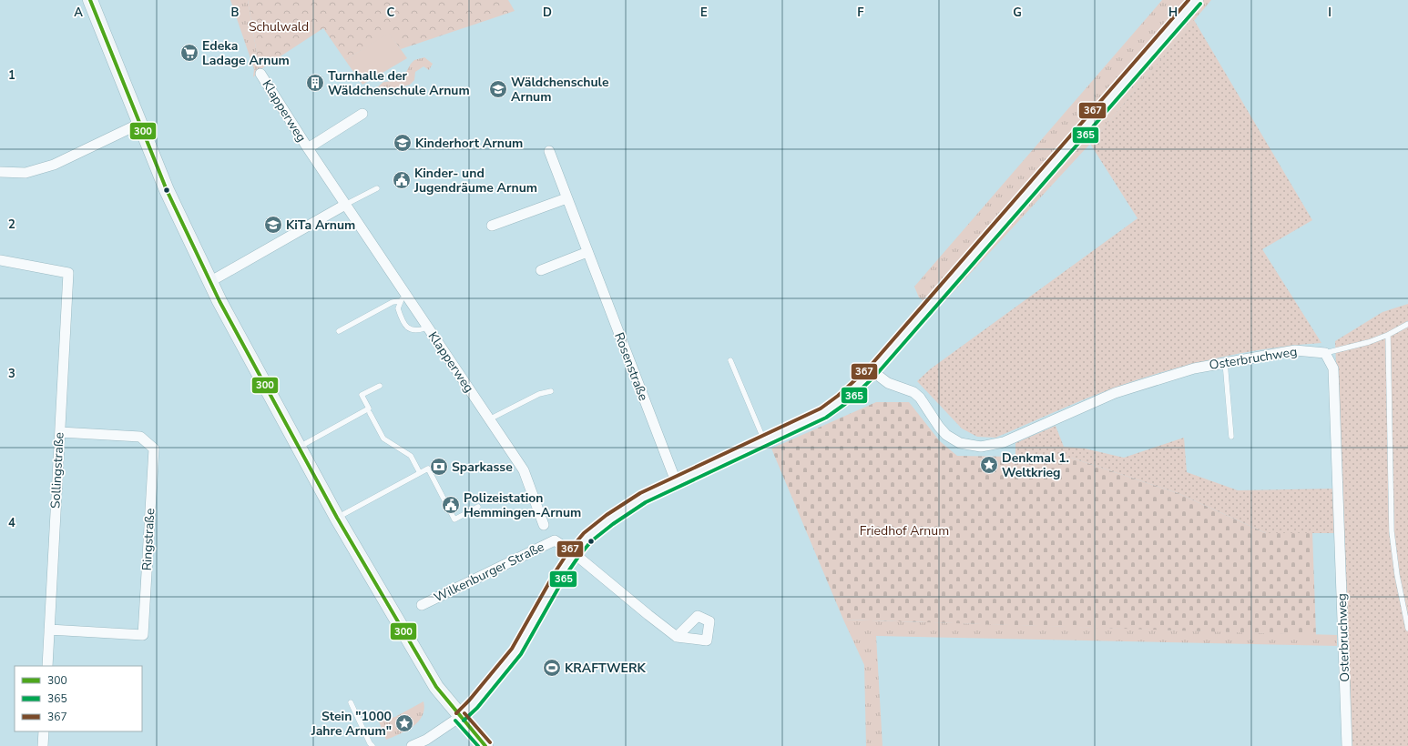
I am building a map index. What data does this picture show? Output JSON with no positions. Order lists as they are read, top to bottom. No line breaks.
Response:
{"streets":{"street":["Klapperweg","Osterbruchweg","Rosenstraße","Sollingstraße","Ringstraße","Wilkenburger Straße"]},"crossings":[["Sollingstraße","Ringstraße"]],"parks":["Schulwald","Friedhof Arnum"],"places":{"supermarket":["Edeka Ladage Arnum"],"building":["Turnhalle der Wäldchenschule Arnum"],"school or university":["Wäldchenschule Arnum","Kinderhort Arnum","KiTa Arnum"],"public building":["Kinder- und Jugendräume Arnum","Polizeistation Hemmingen-Arnum"],"place":["Denkmal 1. Weltkrieg","Stein \"1000 Jahre Arnum\""],"bank":["Sparkasse"],"sports":["KRAFTWERK"]},"lines":["transit line 300","transit line 367","transit line 365"],"legend":["300","365","367"],"grid":{"columns":["A","B","C","D","E","F","G","H","I"],"rows":["1","2","3","4"]}}
